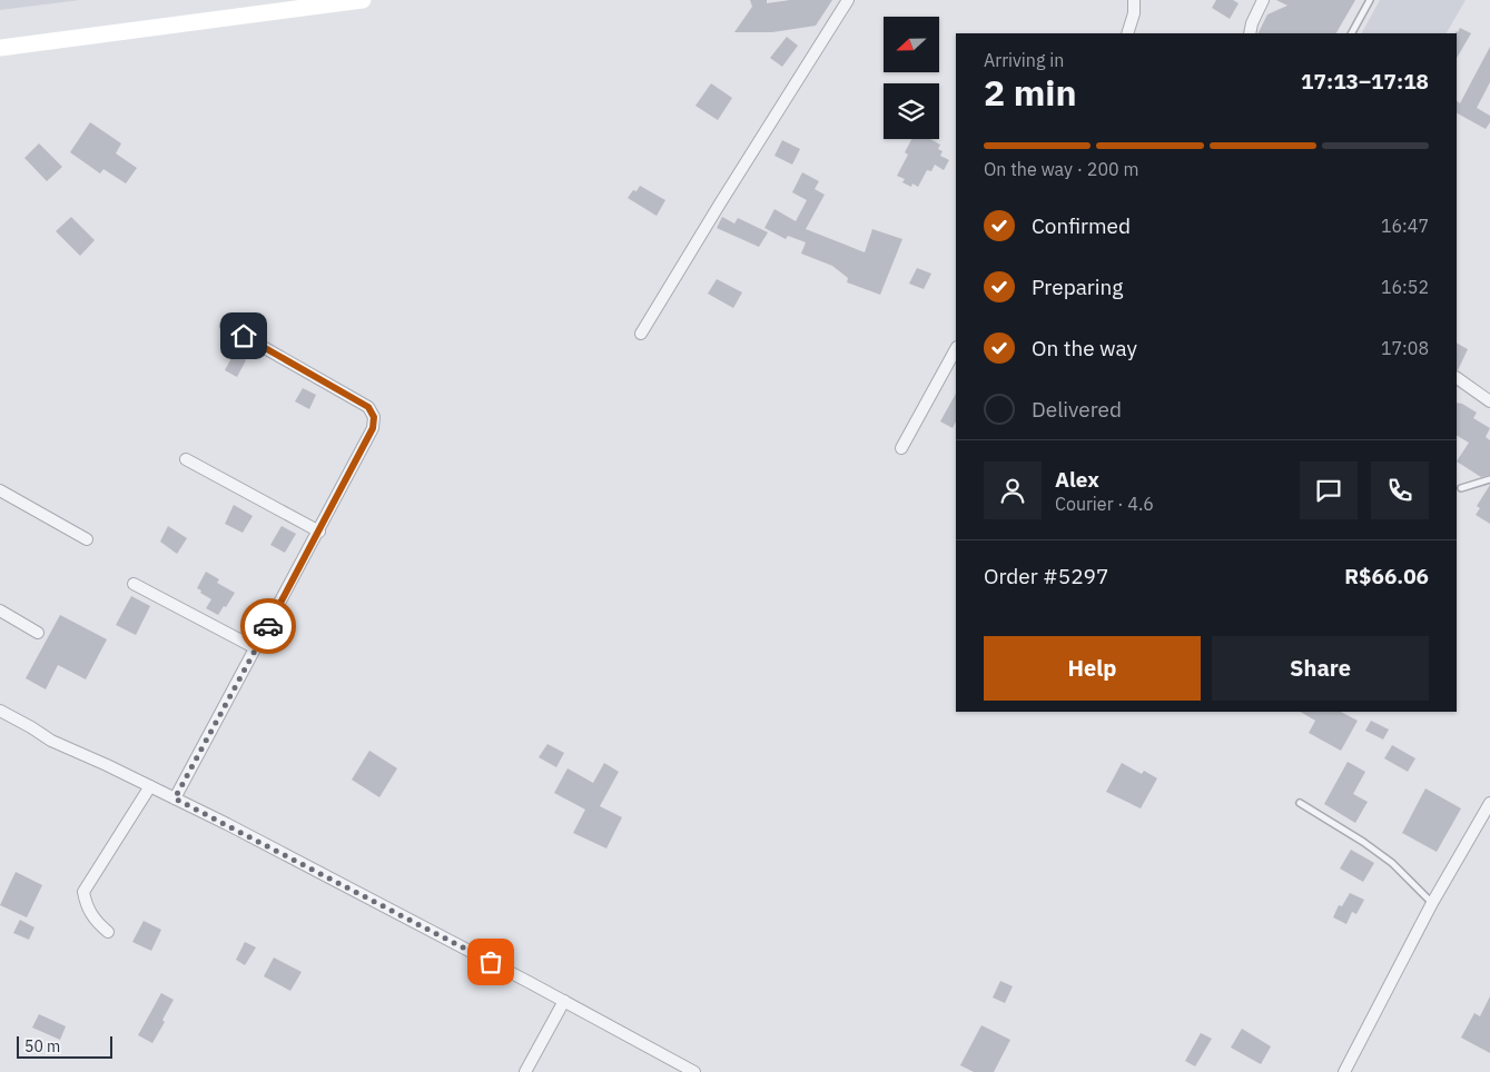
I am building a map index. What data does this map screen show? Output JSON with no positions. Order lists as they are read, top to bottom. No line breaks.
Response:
{"scale_bar":"50 m","north":"left","page":{"heading":["2 min","Arriving in","17:13–17:18"],"panel":["Alex","Courier · 4.6","Order #5297","R$66.06"],"bar":"On the way · 200 m","list":[["Confirmed","16:47"],["Preparing","16:52"],["On the way","17:08"],"Delivered"],"buttons":["Help","Share"],"scale":"50 m"}}
